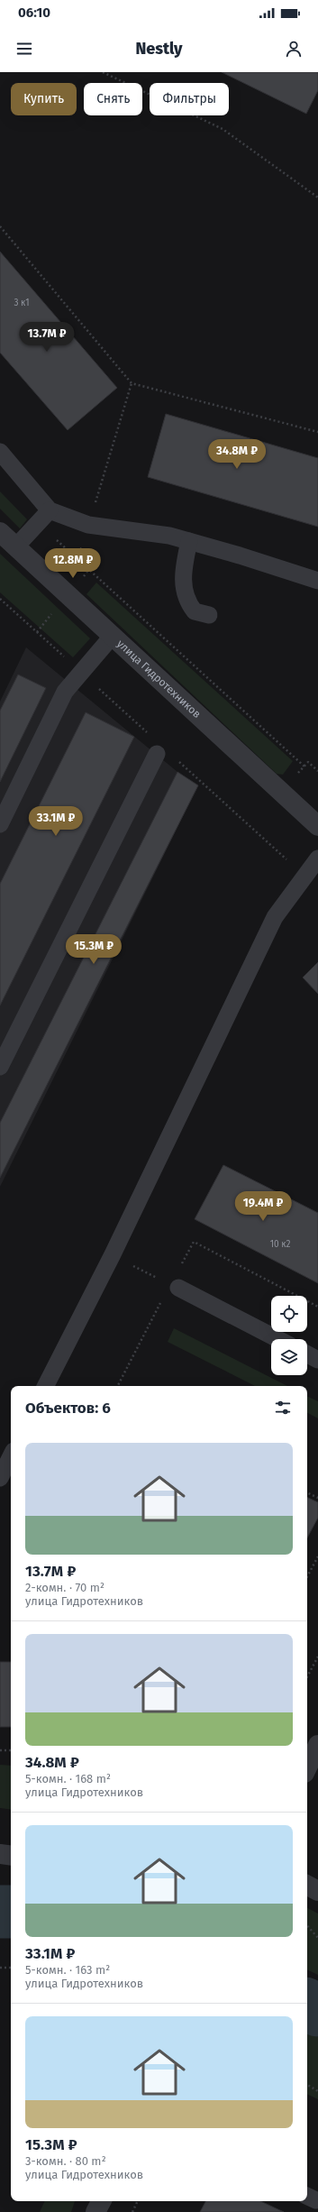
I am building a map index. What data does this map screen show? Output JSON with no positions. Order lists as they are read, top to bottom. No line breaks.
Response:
{"streets":{"street":["улица Гидротехников"]},"house_numbers":["3 к1","10 к2"],"page":{"status":"06:10","header":"Nestly","chip":["Купить","Снять","Фильтры"],"price":["13.7M ₽","34.8M ₽","12.8M ₽","33.1M ₽","15.3M ₽","19.4M ₽"],"heading":"Объектов: 6","list":[{"name":"13.7M ₽","note":"2-комн. · 70 m² · улица Гидротехников"},{"name":"34.8M ₽","note":"5-комн. · 168 m² · улица Гидротехников"},{"name":"33.1M ₽","note":"5-комн. · 163 m² · улица Гидротехников"},{"name":"15.3M ₽","note":"3-комн. · 80 m² · улица Гидротехников"}]}}
